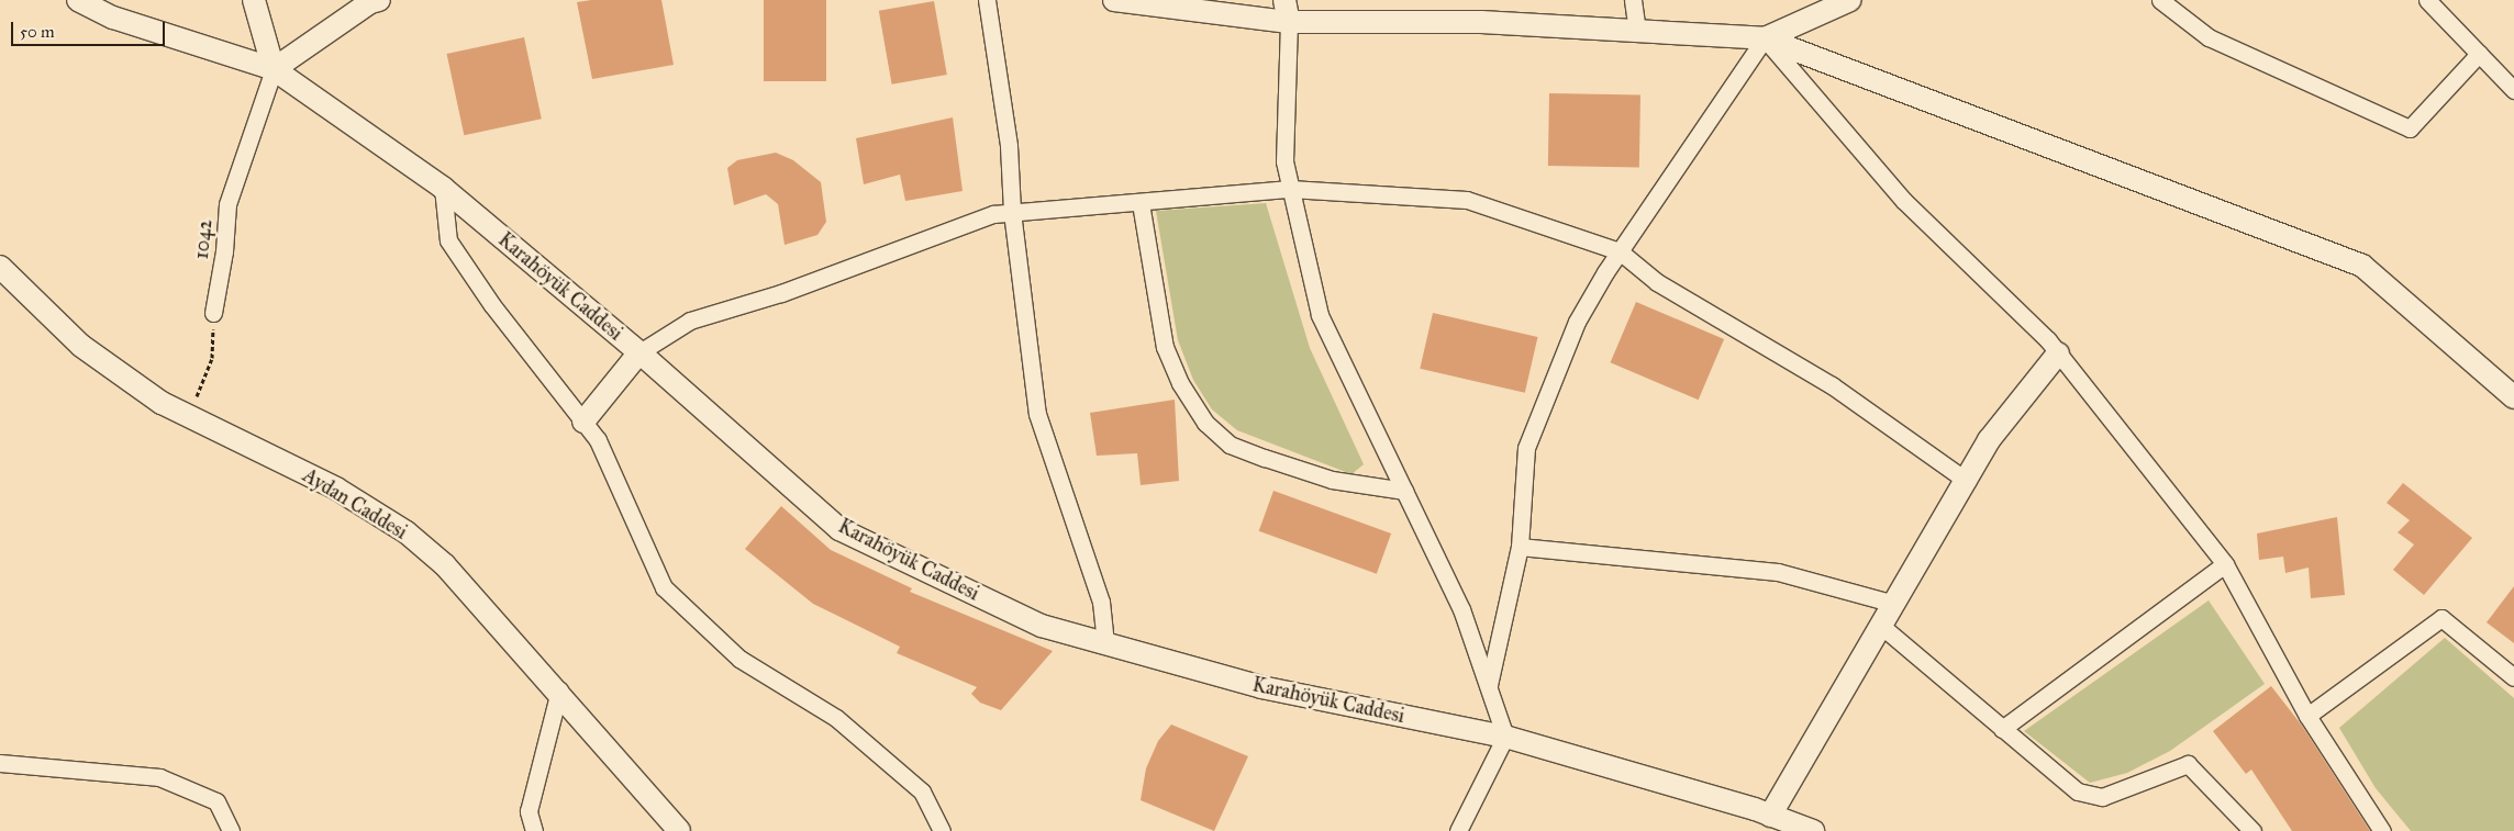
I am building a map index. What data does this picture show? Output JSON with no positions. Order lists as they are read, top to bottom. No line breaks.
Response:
{"streets":{"street":["1042","Karahöyük Caddesi","Aydan Caddesi"]},"crossings":[["1042","Karahöyük Caddesi"]],"scale_bar":"50 m"}
